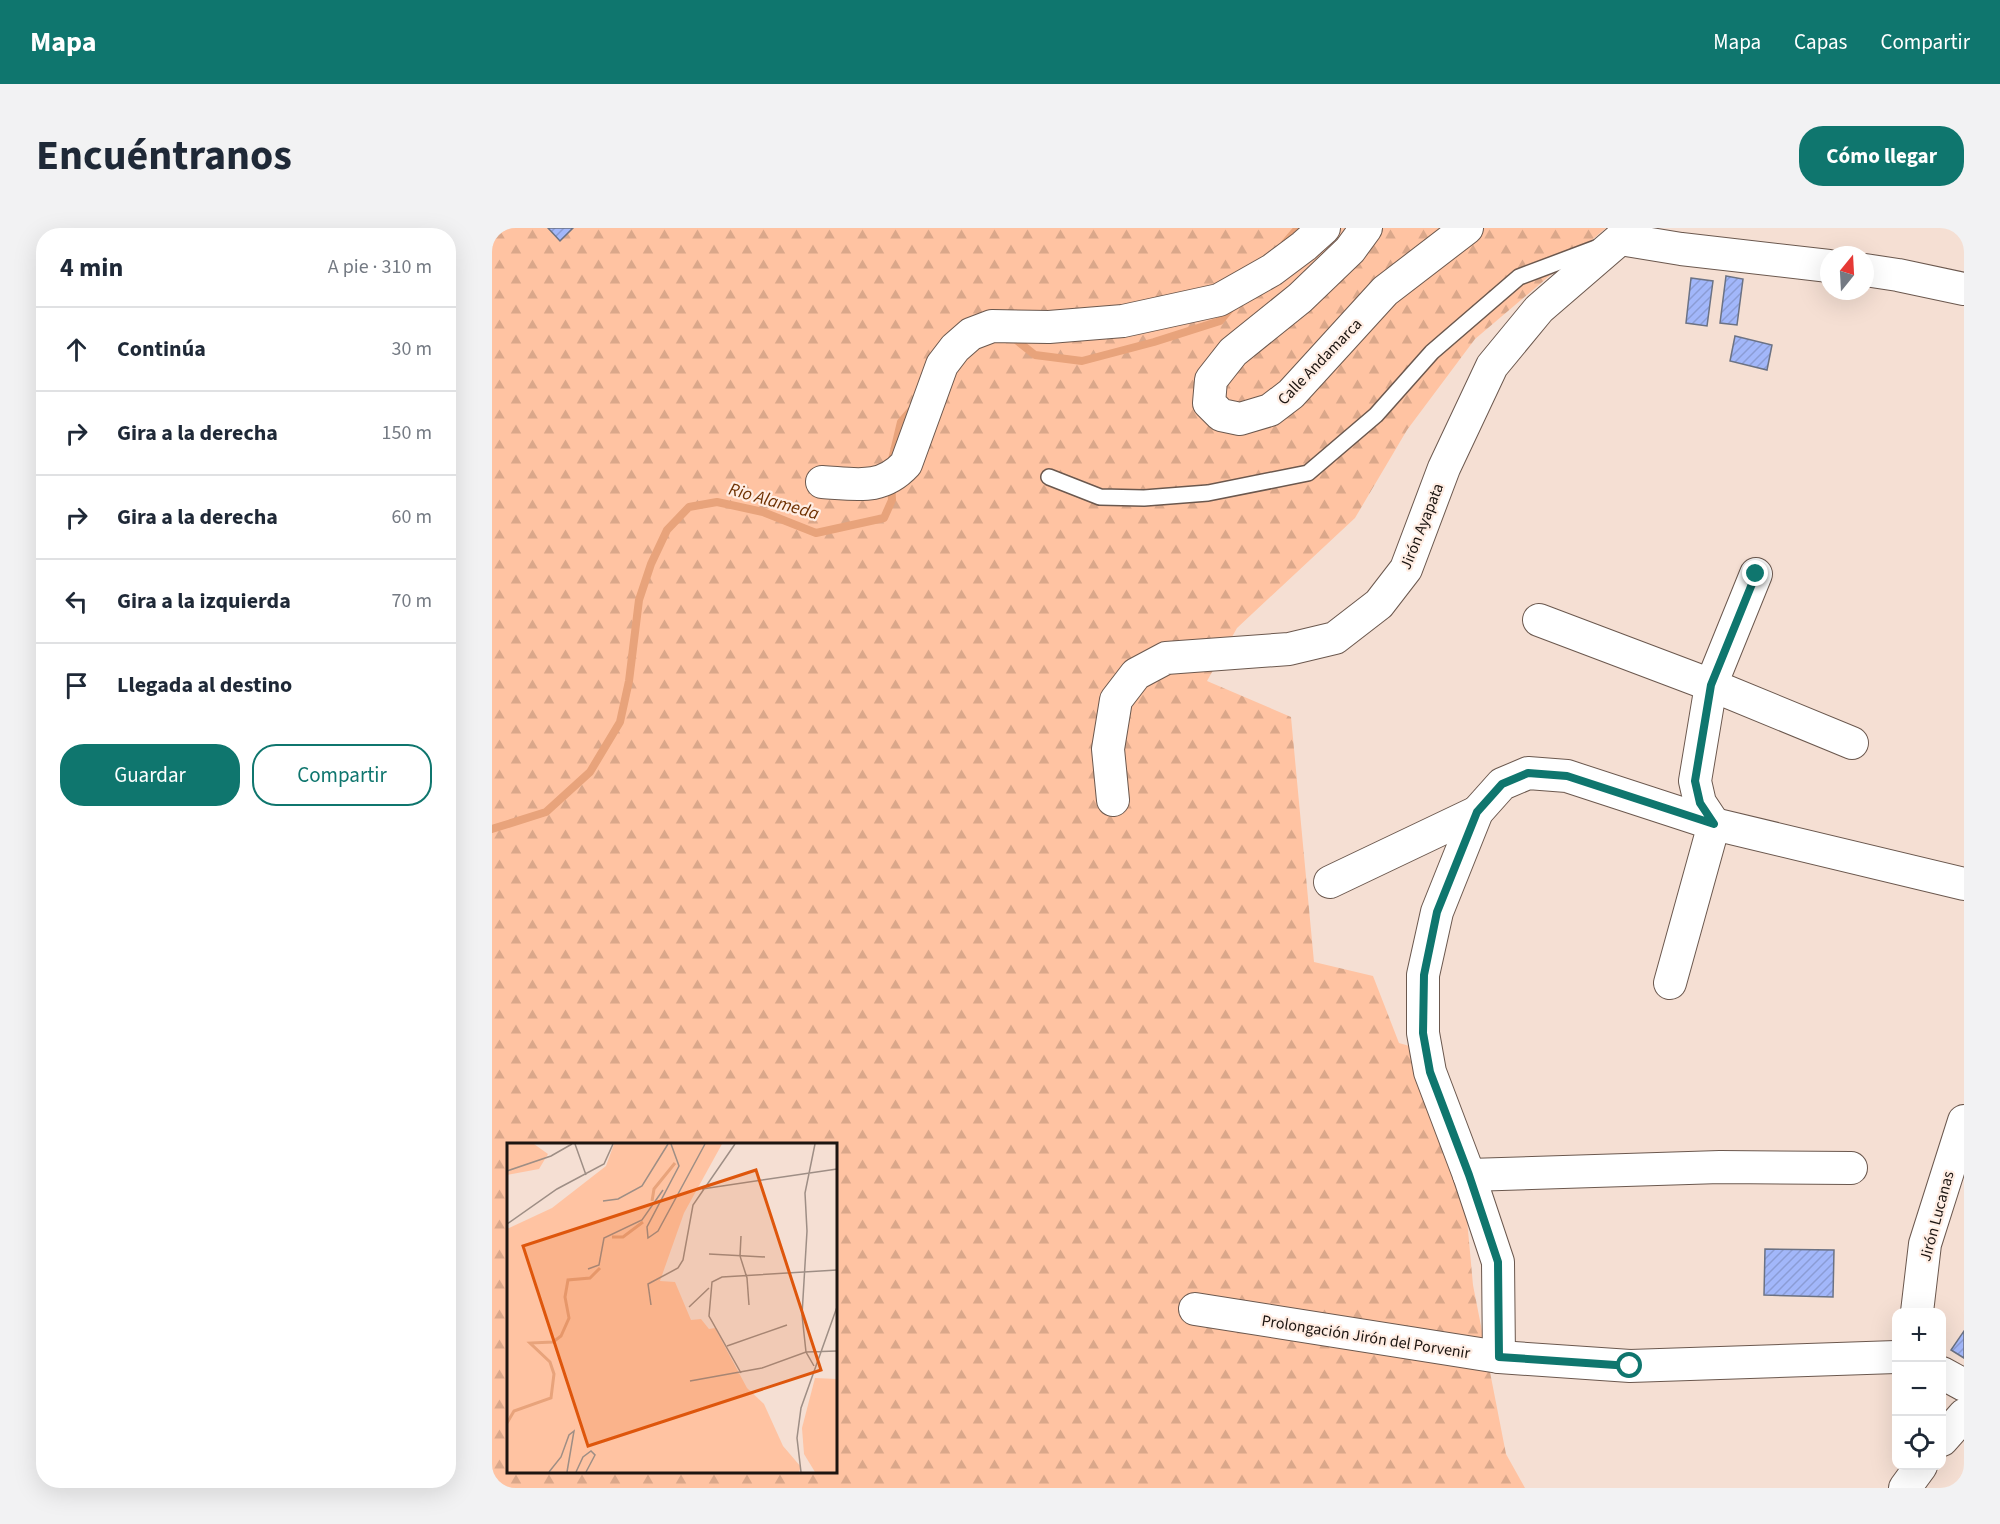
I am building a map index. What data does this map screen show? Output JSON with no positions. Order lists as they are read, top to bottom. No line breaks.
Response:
{"streets":{"street":["Calle Andamarca","Jirón Ayapata","Jirón Lucanas","Prolongación Jirón del Porvenir"]},"water":["Rio Alameda"],"north":"top","page":{"header":"Mapa","nav":["Mapa","Capas","Compartir"],"title":"Encuéntranos","buttons":["Cómo llegar",["Guardar","Compartir"]],"heading":["4 min","A pie · 310 m"],"list":[["Continúa","30 m"],["Gira a la derecha","150 m"],["Gira a la derecha","60 m"],["Gira a la izquierda","70 m"],"Llegada al destino"],"map_buttons":["+","−"]}}
